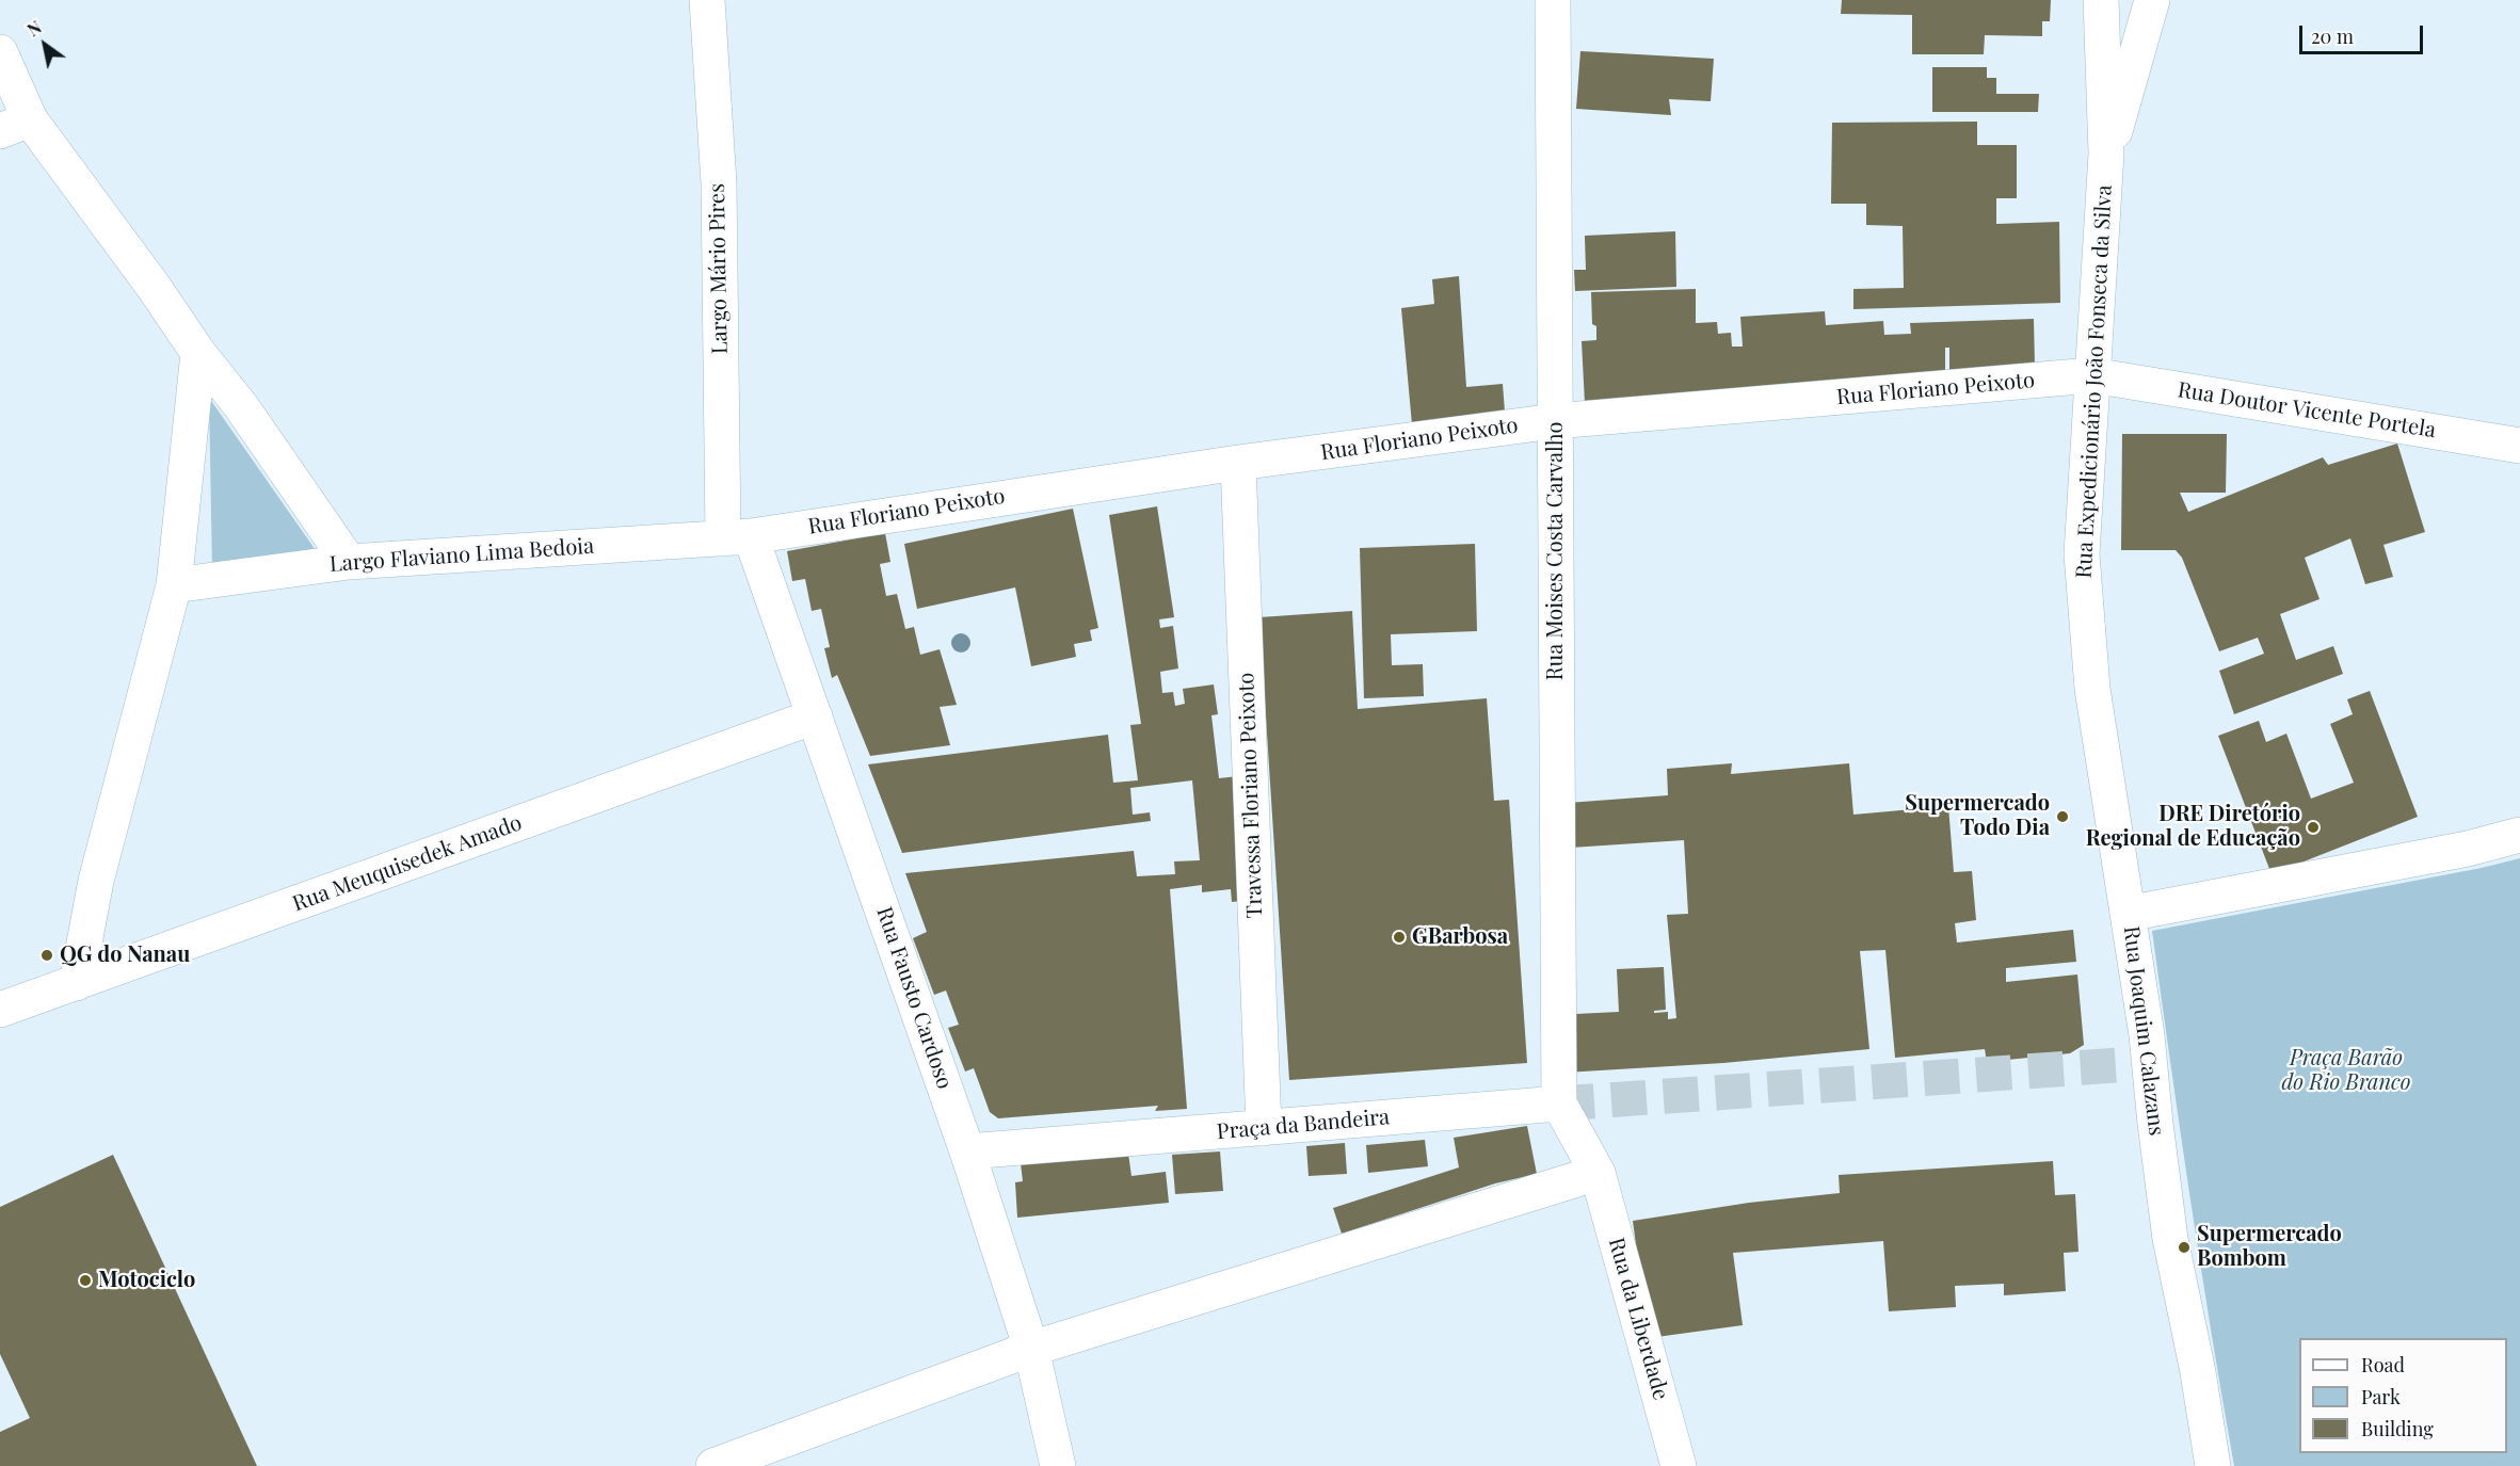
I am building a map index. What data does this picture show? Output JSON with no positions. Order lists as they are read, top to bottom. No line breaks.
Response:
{"streets":{"street":["Largo Mário Pires","Rua Expedicionário João Fonseca da Silva","Rua Floriano Peixoto","Rua Doutor Vicente Portela","Rua Moises Costa Carvalho","Largo Flaviano Lima Bedoia","Travessa Floriano Peixoto","Rua Meuquisedek Amado","Rua Fausto Cardoso","Rua Joaquim Calazans","Praça da Bandeira","Rua da Liberdade"]},"crossings":[["Largo Mário Pires","Rua Floriano Peixoto"],["Largo Mário Pires","Largo Flaviano Lima Bedoia"],["Largo Mário Pires","Rua Fausto Cardoso"],["Rua Expedicionário João Fonseca da Silva","Rua Floriano Peixoto"],["Rua Expedicionário João Fonseca da Silva","Rua Doutor Vicente Portela"],["Rua Expedicionário João Fonseca da Silva","Rua Joaquim Calazans"],["Rua Floriano Peixoto","Rua Doutor Vicente Portela"],["Rua Floriano Peixoto","Rua Moises Costa Carvalho"],["Rua Floriano Peixoto","Largo Flaviano Lima Bedoia"],["Rua Floriano Peixoto","Travessa Floriano Peixoto"],["Rua Floriano Peixoto","Rua Fausto Cardoso"],["Rua Moises Costa Carvalho","Praça da Bandeira"],["Largo Flaviano Lima Bedoia","Rua Fausto Cardoso"],["Travessa Floriano Peixoto","Praça da Bandeira"],["Rua Meuquisedek Amado","Rua Fausto Cardoso"],["Rua Fausto Cardoso","Praça da Bandeira"]],"parks":["Praça Barão do Rio Branco"],"places":["Supermercado Todo Dia","DRE Diretório Regional de Educação","GBarbosa","QG do Nanau","Supermercado Bombom","Motociclo"],"legend":["Road","Park","Building"],"scale_bar":"20 m","north":"top left"}
